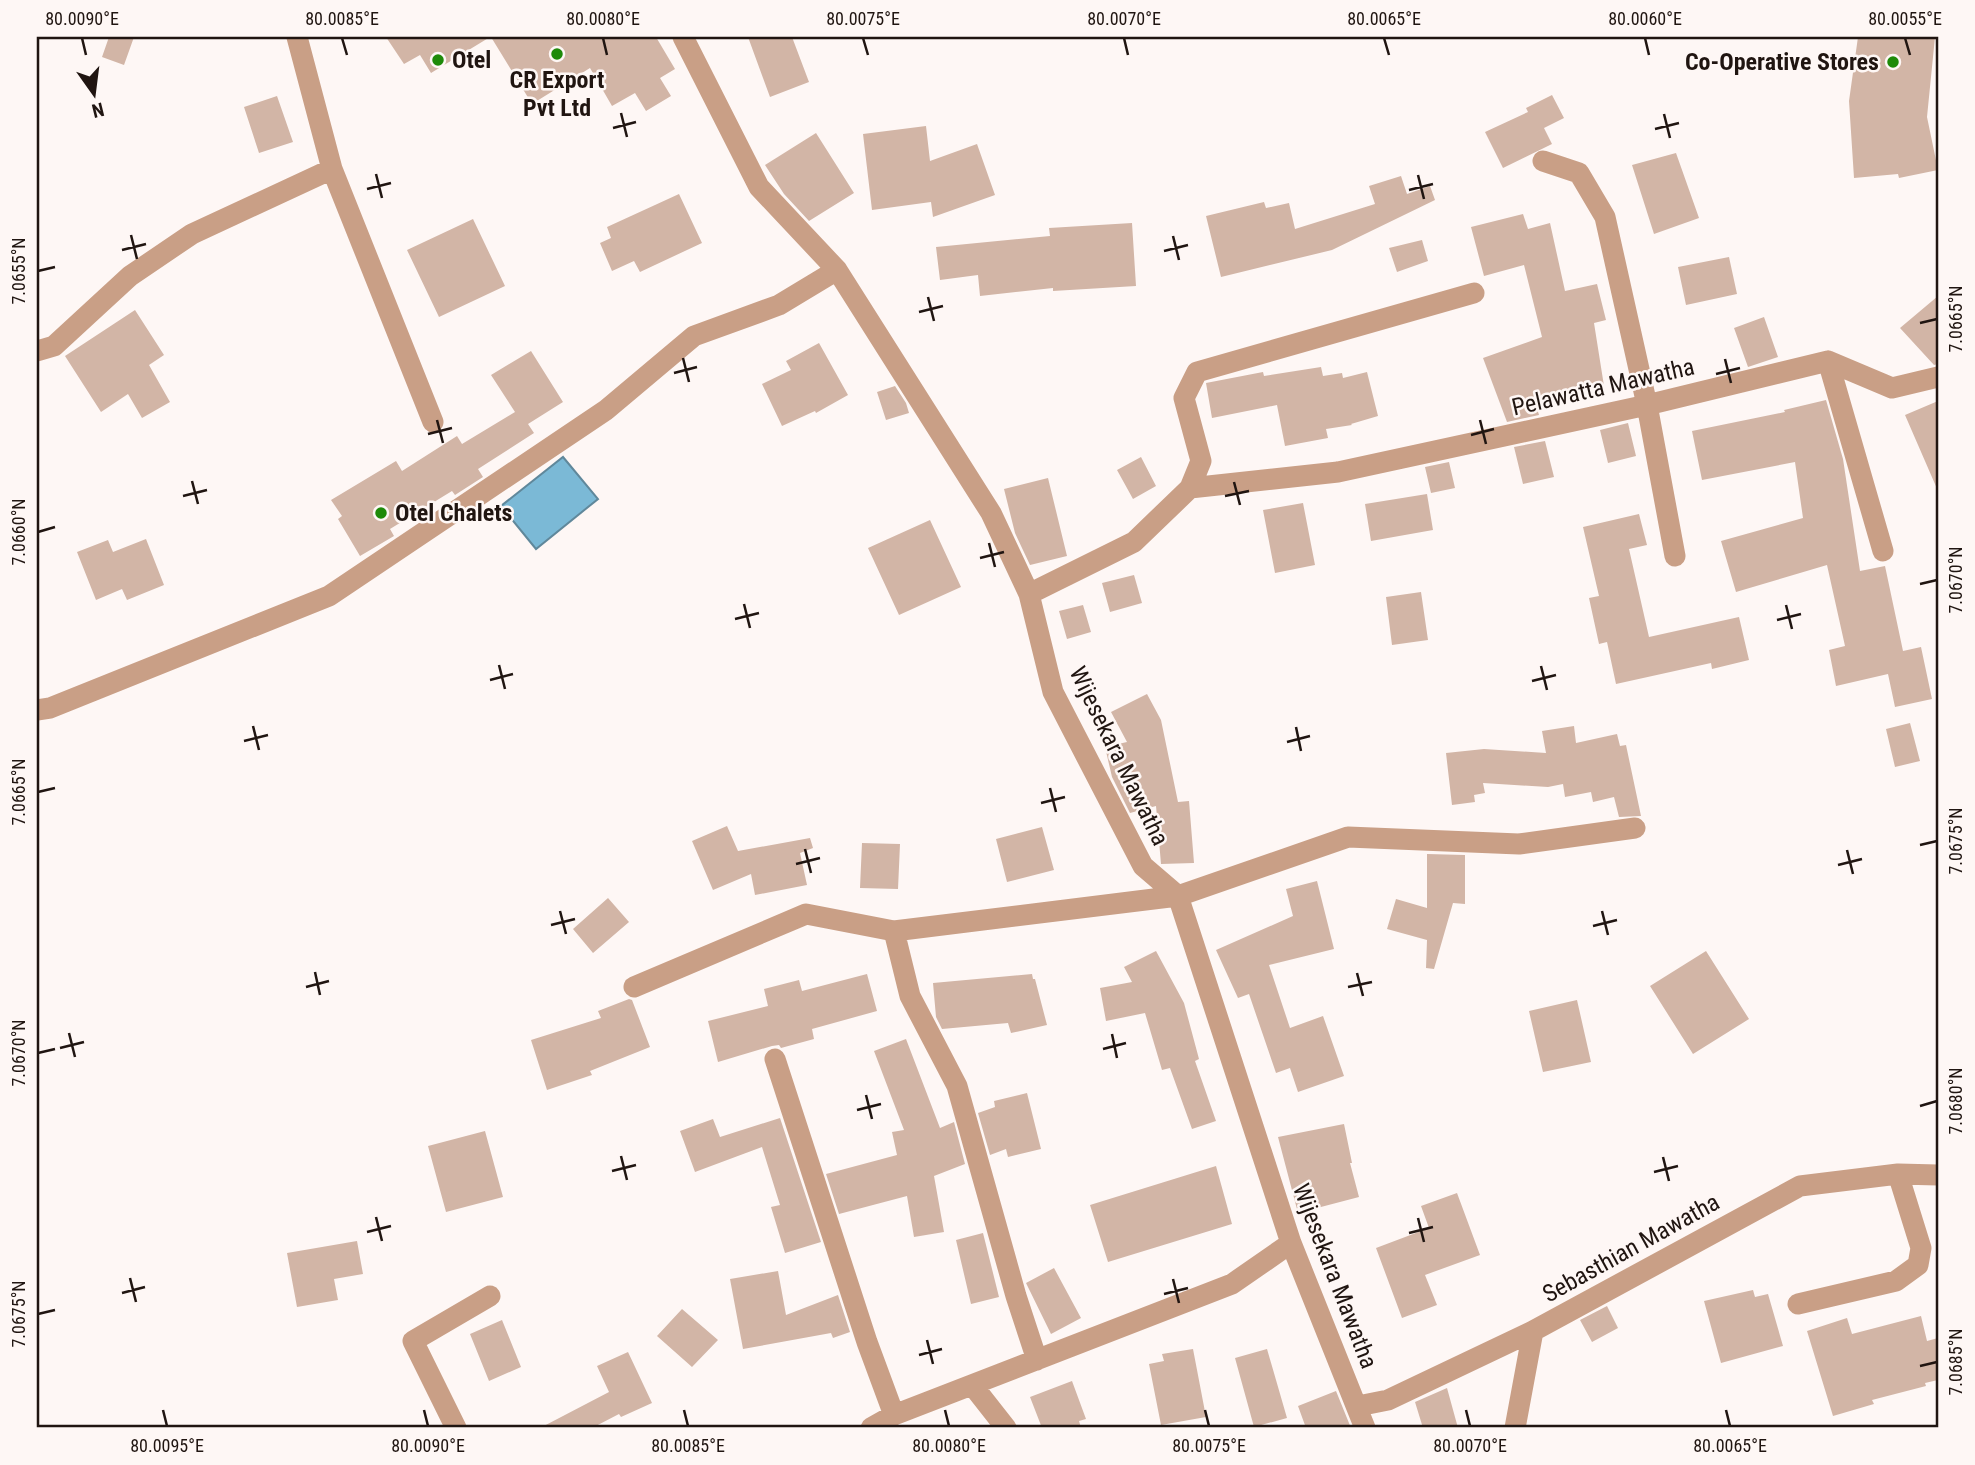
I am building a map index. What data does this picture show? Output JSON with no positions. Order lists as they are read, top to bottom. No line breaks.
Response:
{"streets":{"street":["Pelawatta Mawatha","Wijesekara Mawatha","Sebasthian Mawatha"]},"crossings":[["Wijesekara Mawatha","Sebasthian Mawatha"]],"places":["CR Export Pvt Ltd","Otel","Co-Operative Stores","Otel Chalets"],"north":"bottom","coordinates":["80.0090°E","80.0085°E","80.0080°E","80.0075°E","80.0070°E","80.0065°E","80.0060°E","80.0055°E","7.0655°N","7.0665°N","7.0660°N","7.0670°N","7.0675°N","7.0680°N","7.0685°N","80.0095°E"]}
